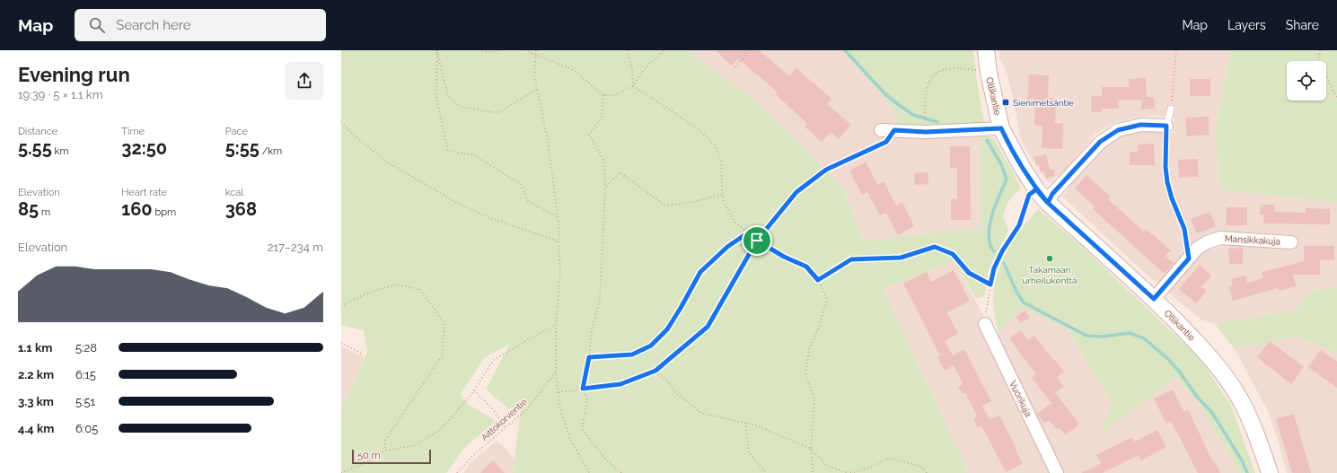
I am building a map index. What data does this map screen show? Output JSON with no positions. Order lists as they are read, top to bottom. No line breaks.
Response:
{"streets":{"street":["Ollikantie","Mansikkakuja","Vuorikuja"],"path":["Aittokorventie"]},"crossings":[["Ollikantie","Mansikkakuja"]],"places":{"transit":["Sienimetsäntie"],"other":["Takamaan urheilukenttä"]},"scale_bar":"50 m","page":{"header":"Map","search":"Search here","nav":["Map","Layers","Share"],"heading":["Evening run","19:39 · 5 × 1.1 km"],"stats":[["Distance","5.55 km"],["Time","32:50"],["Pace","5:55 /km"],["Elevation","85 m"],["Heart rate","160 bpm"],["kcal","368"]],"chart":["Elevation","217–234 m"],"list":[{"name":"1.1 km","note":"5:28"},{"name":"2.2 km","note":"6:15"},{"name":"3.3 km","note":"5:51"},{"name":"4.4 km","note":"6:05"}],"scale":"50 m"}}
